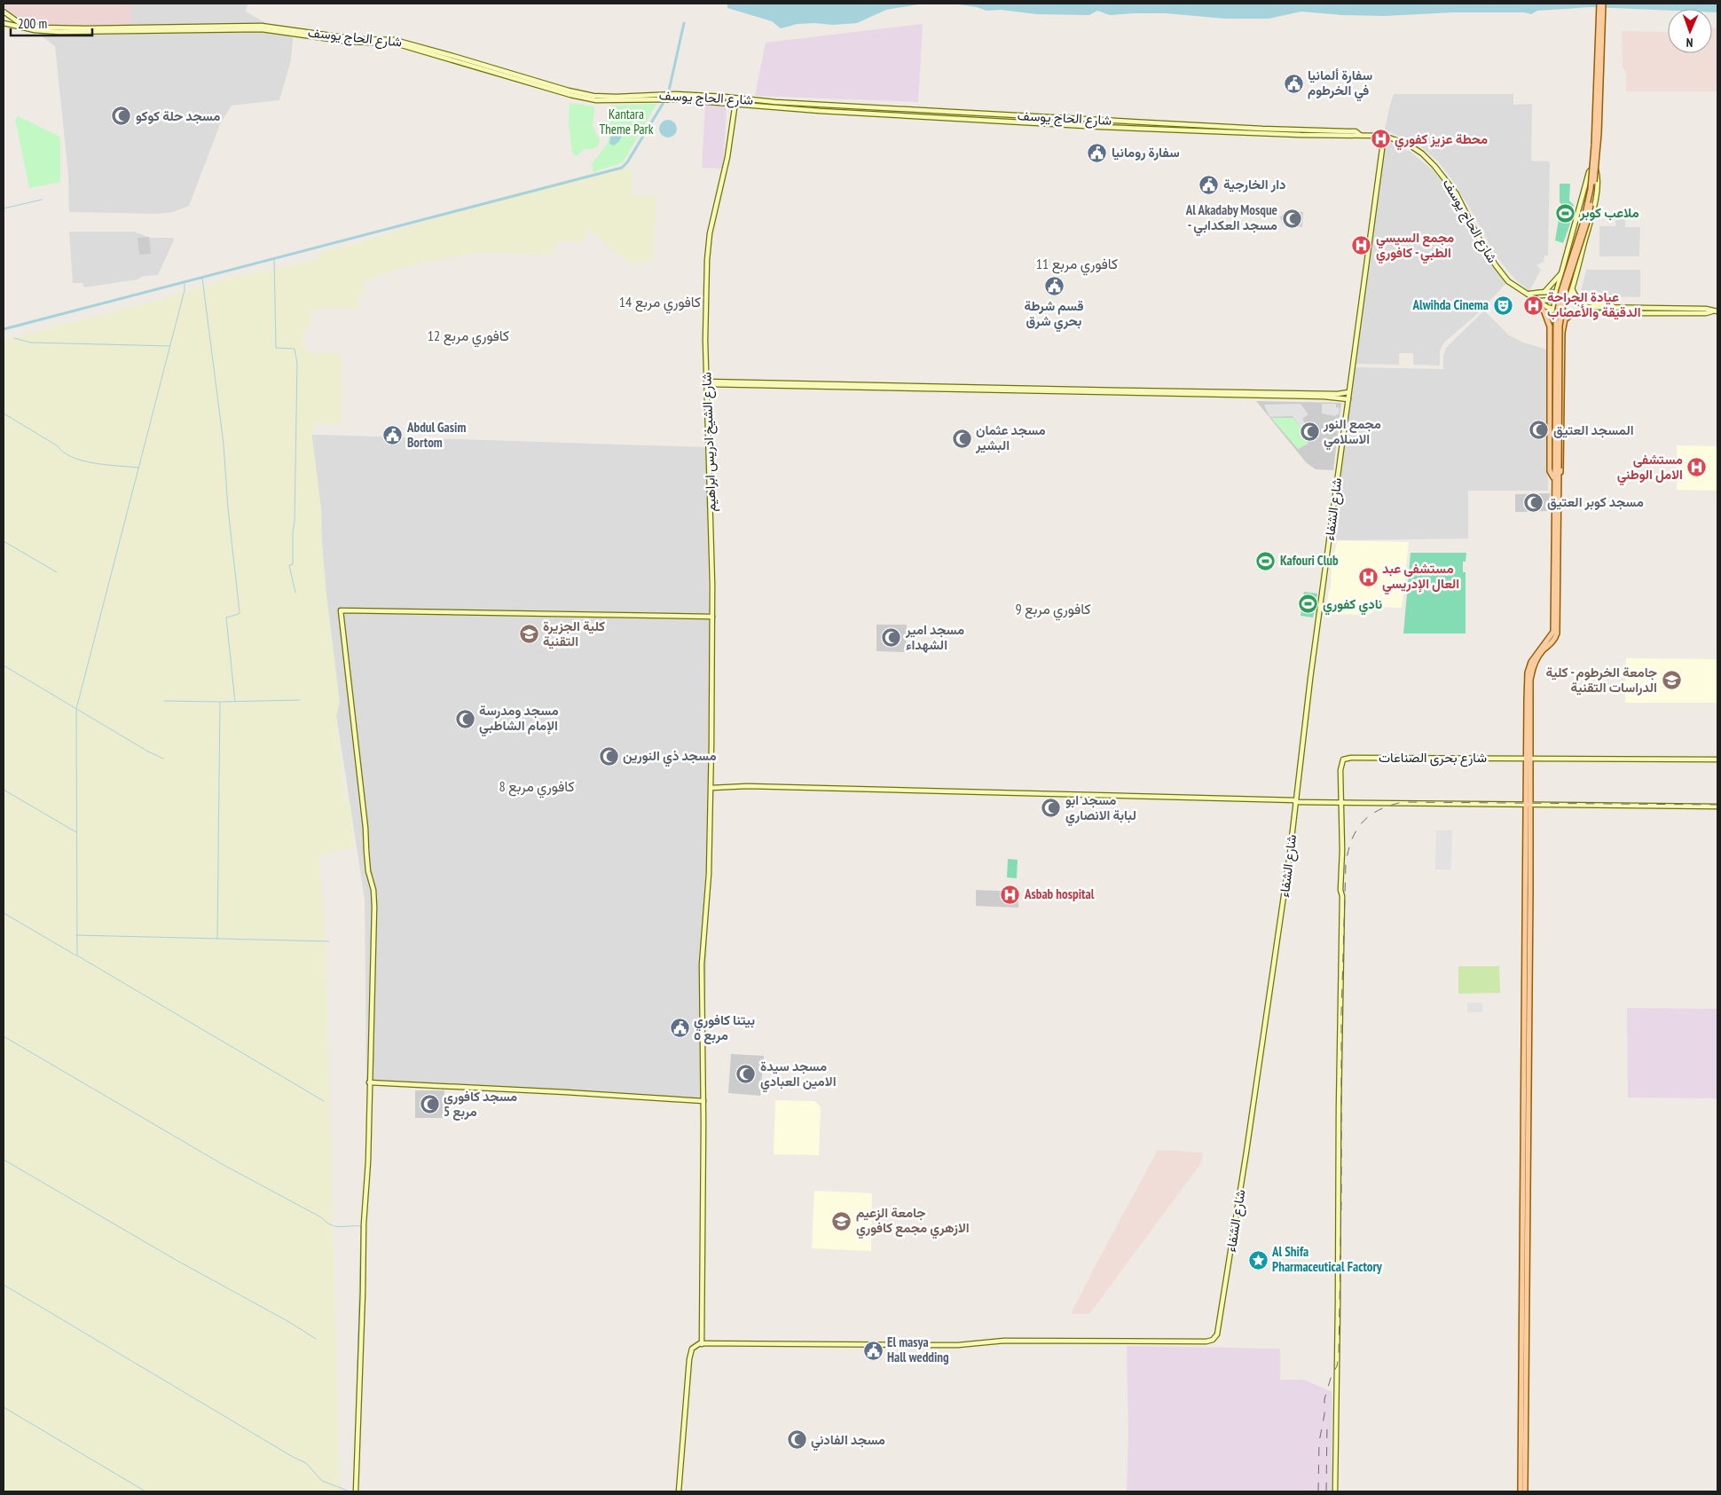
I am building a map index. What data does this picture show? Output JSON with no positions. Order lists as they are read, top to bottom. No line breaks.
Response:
{"streets":{"street":["شارع الحاج يوسف","شارع الشيخ ادريس ابراهيم","شارع الشفاء","شارع بحرى الصناعات"]},"crossings":[["شارع الحاج يوسف","شارع الشيخ ادريس ابراهيم"],["شارع الحاج يوسف","شارع الشفاء"],["شارع الشيخ ادريس ابراهيم","شارع الشفاء"]],"districts":["كافوري مربع 11","كافوري مربع 14","كافوري مربع 12","كافوري مربع 9","كافوري مربع 8"],"parks":["Kantara Theme Park"],"places":{"public building":["سفارة ألمانيا في الخرطوم","سفارة رومانيا","دار الخارجية","قسم شرطة بحري شرق","Abdul Gasim Bortom","بيتنا كافوري مربع ٥","El masya Hall wedding"],"mosque":["مسجد حلة كوكو","Al Akadaby Mosque - مسجد العكدابي","المسجد العتيق","مجمع النور الاسلامي","مسجد عثمان البشير","مسجد كوبر العتيق","مسجد امير الشهداء","مسجد ومدرسة الإمام الشاطبي","مسجد ذي النورين","مسجد ابو لبابة الانصاري","مسجد سيدة الامين العبادي","مسجد كافوري مربع 5","مسجد الفادني"],"hospital":["محطة عزيز كفوري","مجمع السيسي الطبي - كافوري","عيادة الجراحة الدقيقة والأعصاب","مستشفى الامل الوطني","مستشفى عبد العال الإدريسي","Asbab hospital"],"sports":["ملاعب كوبر","Kafouri Club","نادي كفوري"],"theatre":["Alwihda Cinema"],"school or university":["كلية الجزيرة التقنية","جامعة الخرطوم - كلية الدراسات التقنية","جامعة الزعيم الازهري مجمع كافوري"],"place":["Al Shifa Pharmaceutical Factory"]},"scale_bar":"200 m","north":"bottom"}
